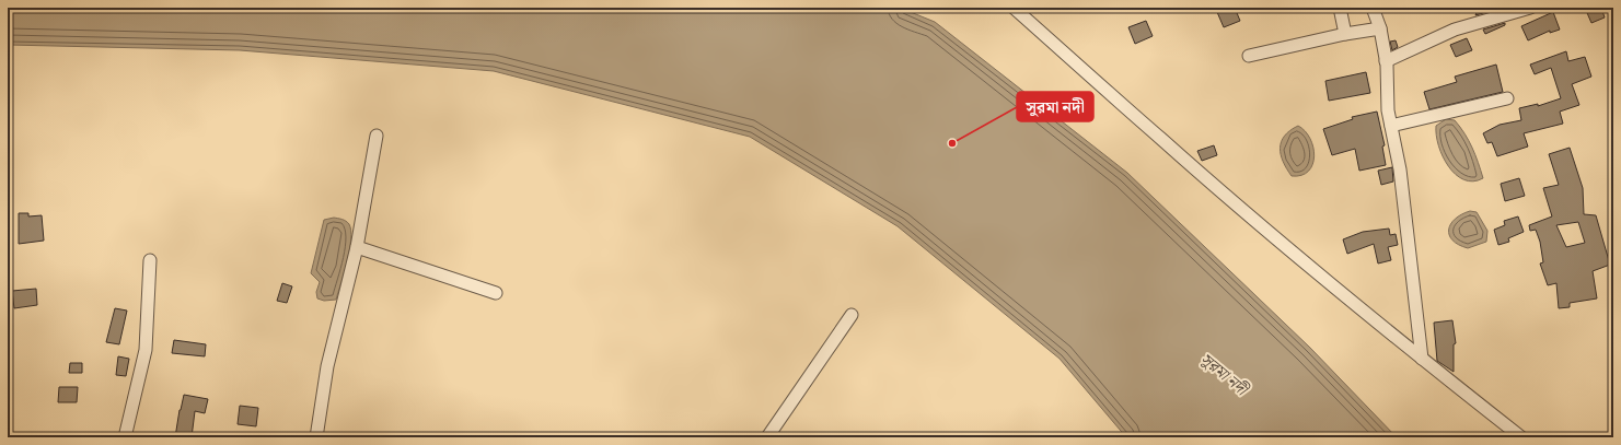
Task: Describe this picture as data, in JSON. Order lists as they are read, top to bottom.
{
  "water": ["সুরমা নদী"],
  "places": ["সুরমা নদী"]
}
